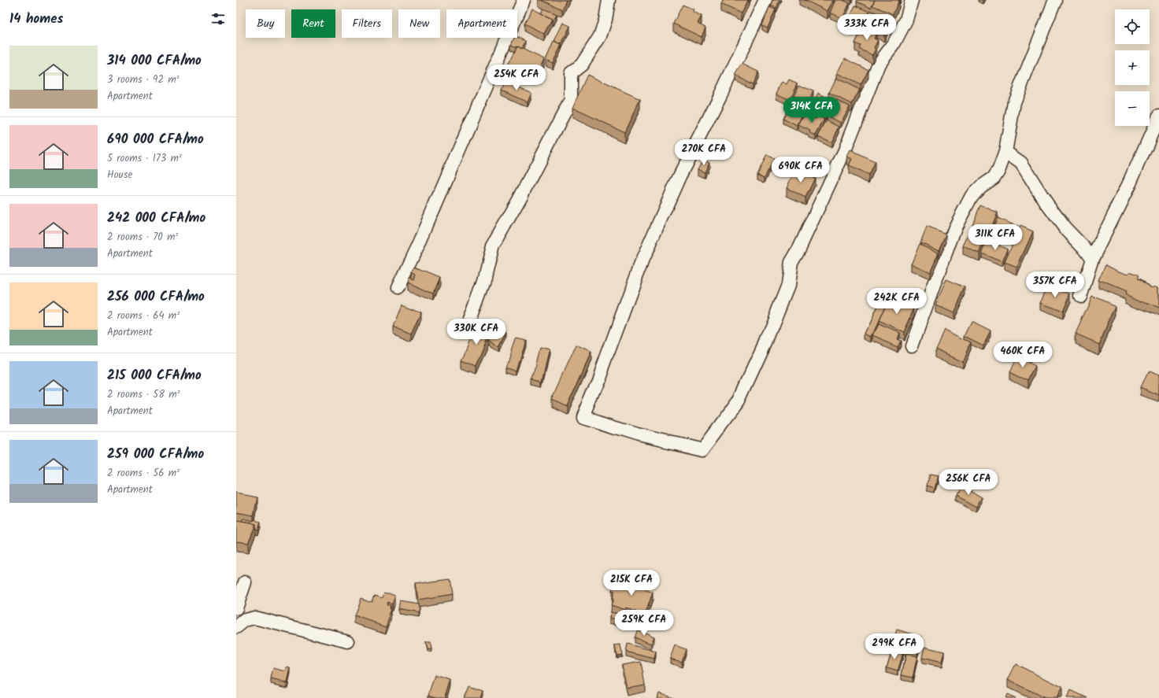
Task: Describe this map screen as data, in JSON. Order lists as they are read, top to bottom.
{
  "page": {
    "heading": "14 homes",
    "map_buttons": ["+", "−"],
    "chip": [
      "Buy",
      "Rent",
      "Filters",
      "New",
      "Apartment"
    ],
    "price": [
      "333K CFA",
      "254K CFA",
      "314K CFA",
      "270K CFA",
      "690K CFA",
      "311K CFA",
      "357K CFA",
      "242K CFA",
      "330K CFA",
      "460K CFA",
      "256K CFA",
      "215K CFA",
      "259K CFA",
      "299K CFA"
    ],
    "list": [
      {
        "name": "314 000 CFA/mo",
        "note": "3 rooms · 92 m² · Apartment"
      },
      {
        "name": "690 000 CFA/mo",
        "note": "5 rooms · 173 m² · House"
      },
      {
        "name": "242 000 CFA/mo",
        "note": "2 rooms · 70 m² · Apartment"
      },
      {
        "name": "256 000 CFA/mo",
        "note": "2 rooms · 64 m² · Apartment"
      },
      {
        "name": "215 000 CFA/mo",
        "note": "2 rooms · 58 m² · Apartment"
      },
      {
        "name": "259 000 CFA/mo",
        "note": "2 rooms · 56 m² · Apartment"
      }
    ]
  }
}
